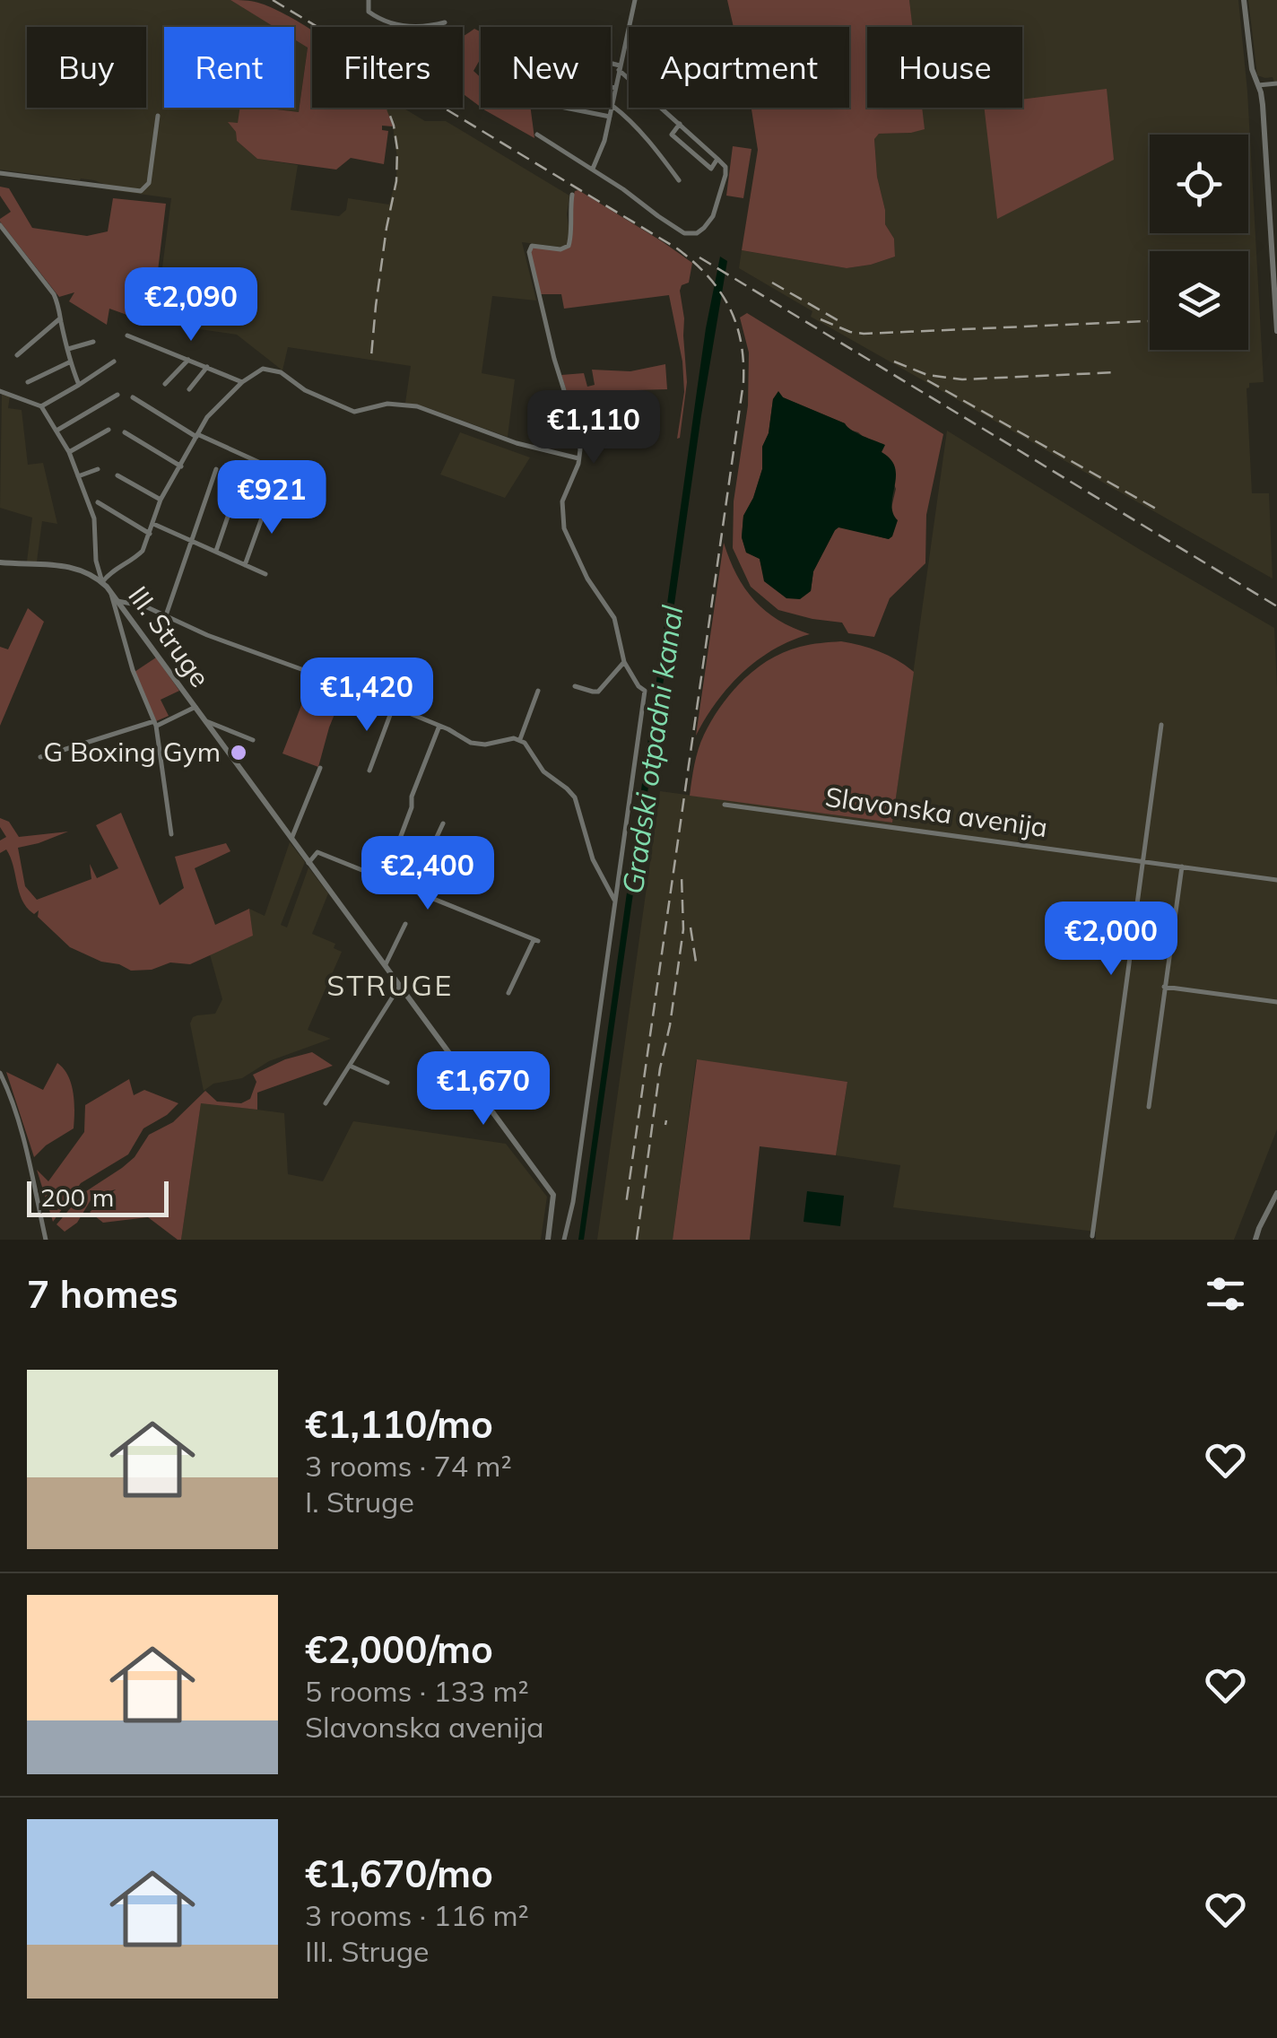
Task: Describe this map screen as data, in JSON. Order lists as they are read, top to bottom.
{
  "streets": {
    "street": ["III. Struge", "Slavonska avenija"]
  },
  "districts": ["STRUGE"],
  "water": ["Gradski otpadni kanal"],
  "places": ["G Boxing Gym"],
  "scale_bar": "200 m",
  "page": {
    "chip": [
      "Buy",
      "Rent",
      "Filters",
      "New",
      "Apartment",
      "House"
    ],
    "price": [
      "€2,090",
      "€1,110",
      "€921",
      "€1,420",
      "€2,400",
      "€2,000",
      "€1,670"
    ],
    "scale": "200 m",
    "heading": "7 homes",
    "list": [
      {
        "name": "€1,110/mo",
        "note": "3 rooms · 74 m² · I. Struge"
      },
      {
        "name": "€2,000/mo",
        "note": "5 rooms · 133 m² · Slavonska avenija"
      },
      {
        "name": "€1,670/mo",
        "note": "3 rooms · 116 m² · III. Struge"
      }
    ]
  }
}
